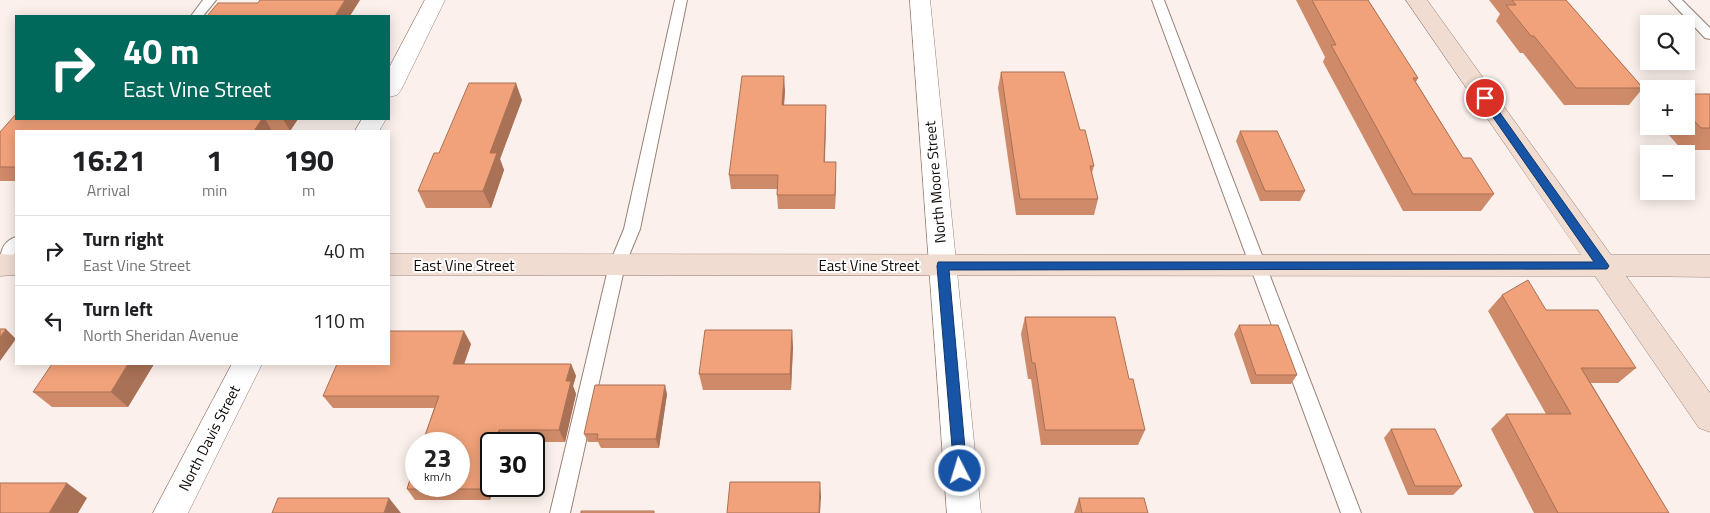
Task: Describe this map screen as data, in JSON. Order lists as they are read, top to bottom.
{
  "streets": {
    "street": ["North Moore Street", "East Vine Street", "North Davis Street"]
  },
  "crossings": [
    ["North Moore Street", "East Vine Street"]
  ],
  "page": {
    "map_buttons": ["+", "−"],
    "turn": ["40 m", "East Vine Street"],
    "eta": [
      "16:21",
      "Arrival",
      "1",
      "min",
      "190",
      "m"
    ],
    "list": [
      {
        "name": "Turn right",
        "note": "East Vine Street",
        "value": "40 m"
      },
      {
        "name": "Turn left",
        "note": "North Sheridan Avenue",
        "value": "110 m"
      }
    ],
    "speed": "23 km/h",
    "limit": "30"
  }
}
